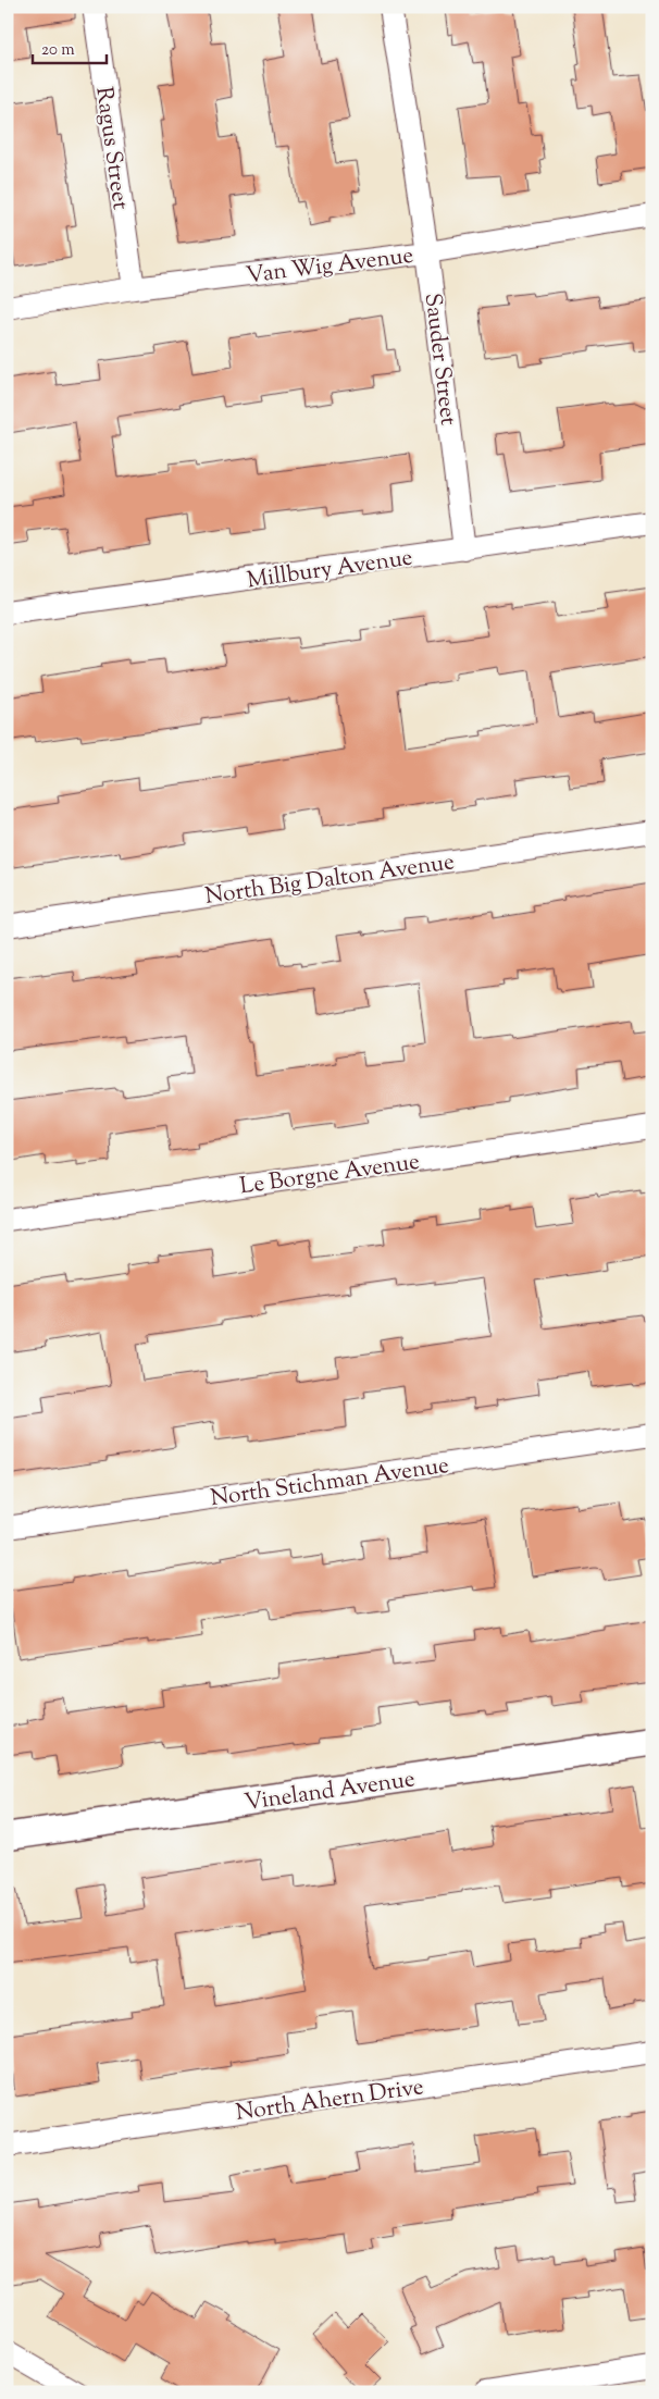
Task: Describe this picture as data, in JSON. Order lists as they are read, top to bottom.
{
  "streets": {
    "street": [
      "Ragus Street",
      "Van Wig Avenue",
      "Sauder Street",
      "Millbury Avenue",
      "North Big Dalton Avenue",
      "Le Borgne Avenue",
      "North Stichman Avenue",
      "Vineland Avenue",
      "North Ahern Drive"
    ]
  },
  "crossings": [
    ["Ragus Street", "Van Wig Avenue"],
    ["Van Wig Avenue", "Sauder Street"],
    ["Sauder Street", "Millbury Avenue"]
  ],
  "scale_bar": "20 m"
}
